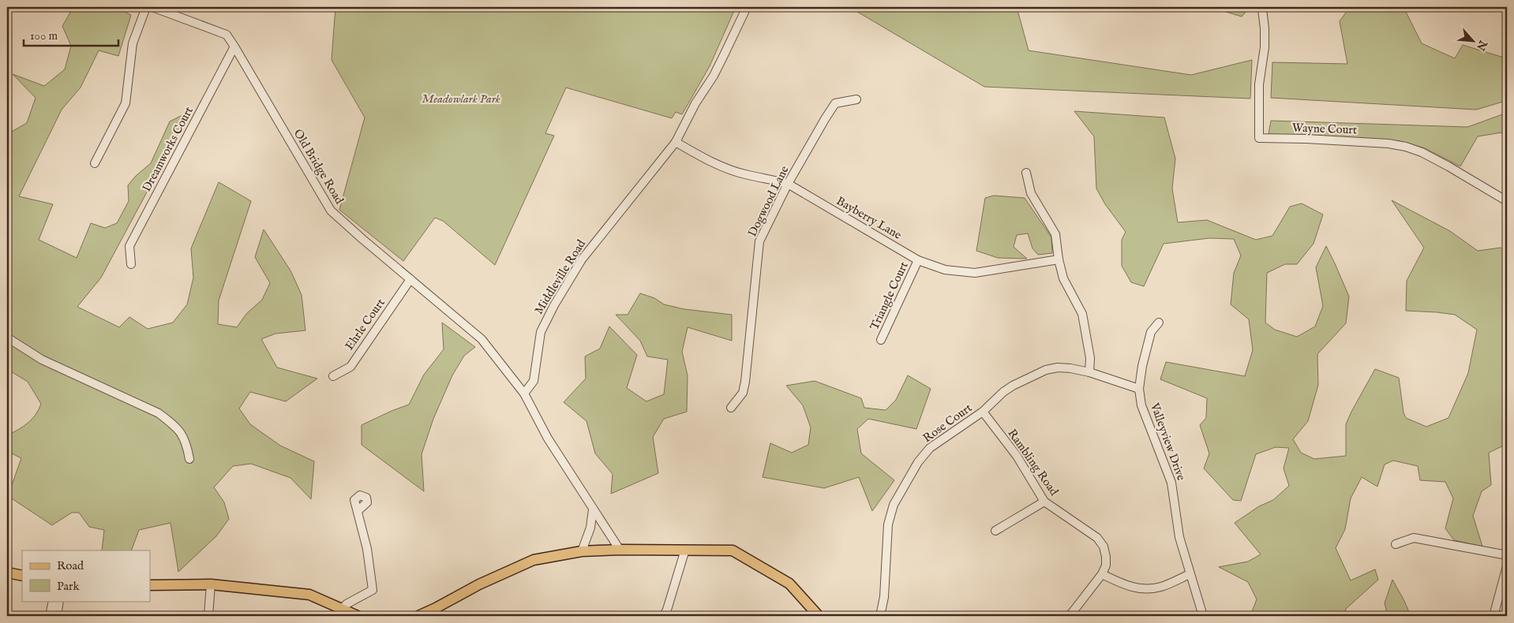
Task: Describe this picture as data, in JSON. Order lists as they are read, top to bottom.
{
  "streets": {
    "street": [
      "Wayne Court",
      "Dreamworks Court",
      "Old Bridge Road",
      "Dogwood Lane",
      "Bayberry Lane",
      "Middleville Road",
      "Triangle Court",
      "Ehrle Court",
      "Rose Court",
      "Valleyview Drive",
      "Rambling Road"
    ]
  },
  "crossings": [
    ["Dreamworks Court", "Old Bridge Road"],
    ["Old Bridge Road", "Middleville Road"],
    ["Old Bridge Road", "Ehrle Court"],
    ["Dogwood Lane", "Bayberry Lane"],
    ["Bayberry Lane", "Middleville Road"],
    ["Bayberry Lane", "Triangle Court"],
    ["Rose Court", "Valleyview Drive"],
    ["Rose Court", "Rambling Road"]
  ],
  "parks": ["Meadowlark Park"],
  "legend": ["Road", "Park"],
  "scale_bar": "100 m",
  "north": "bottom right"
}
